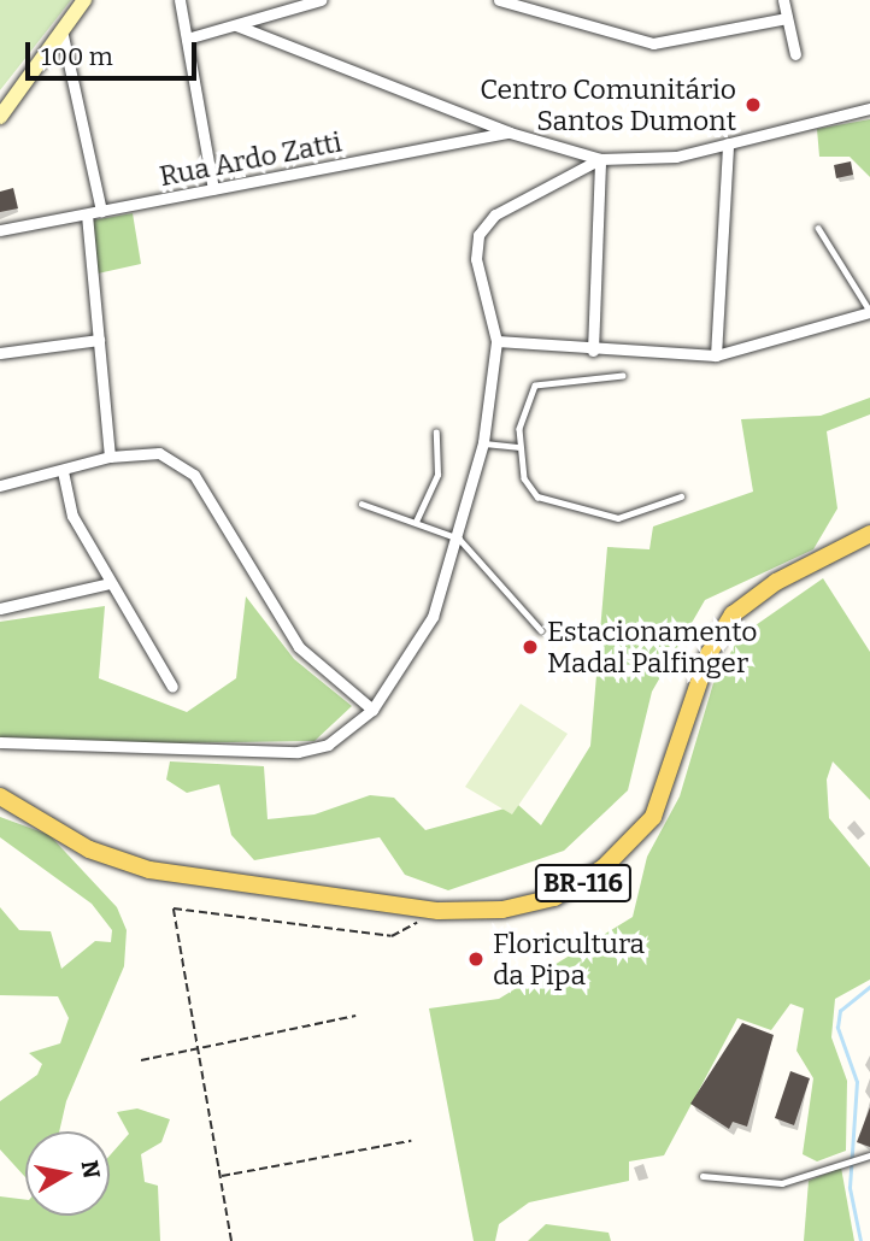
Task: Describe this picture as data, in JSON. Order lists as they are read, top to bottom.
{
  "streets": {
    "main road": ["BR-116"],
    "street": ["Rua Ardo Zatti"]
  },
  "places": ["Centro Comunitário Santos Dumont", "Estacionamento Madal Palfinger", "Floricultura da Pipa"],
  "scale_bar": "100 m",
  "north": "right"
}
